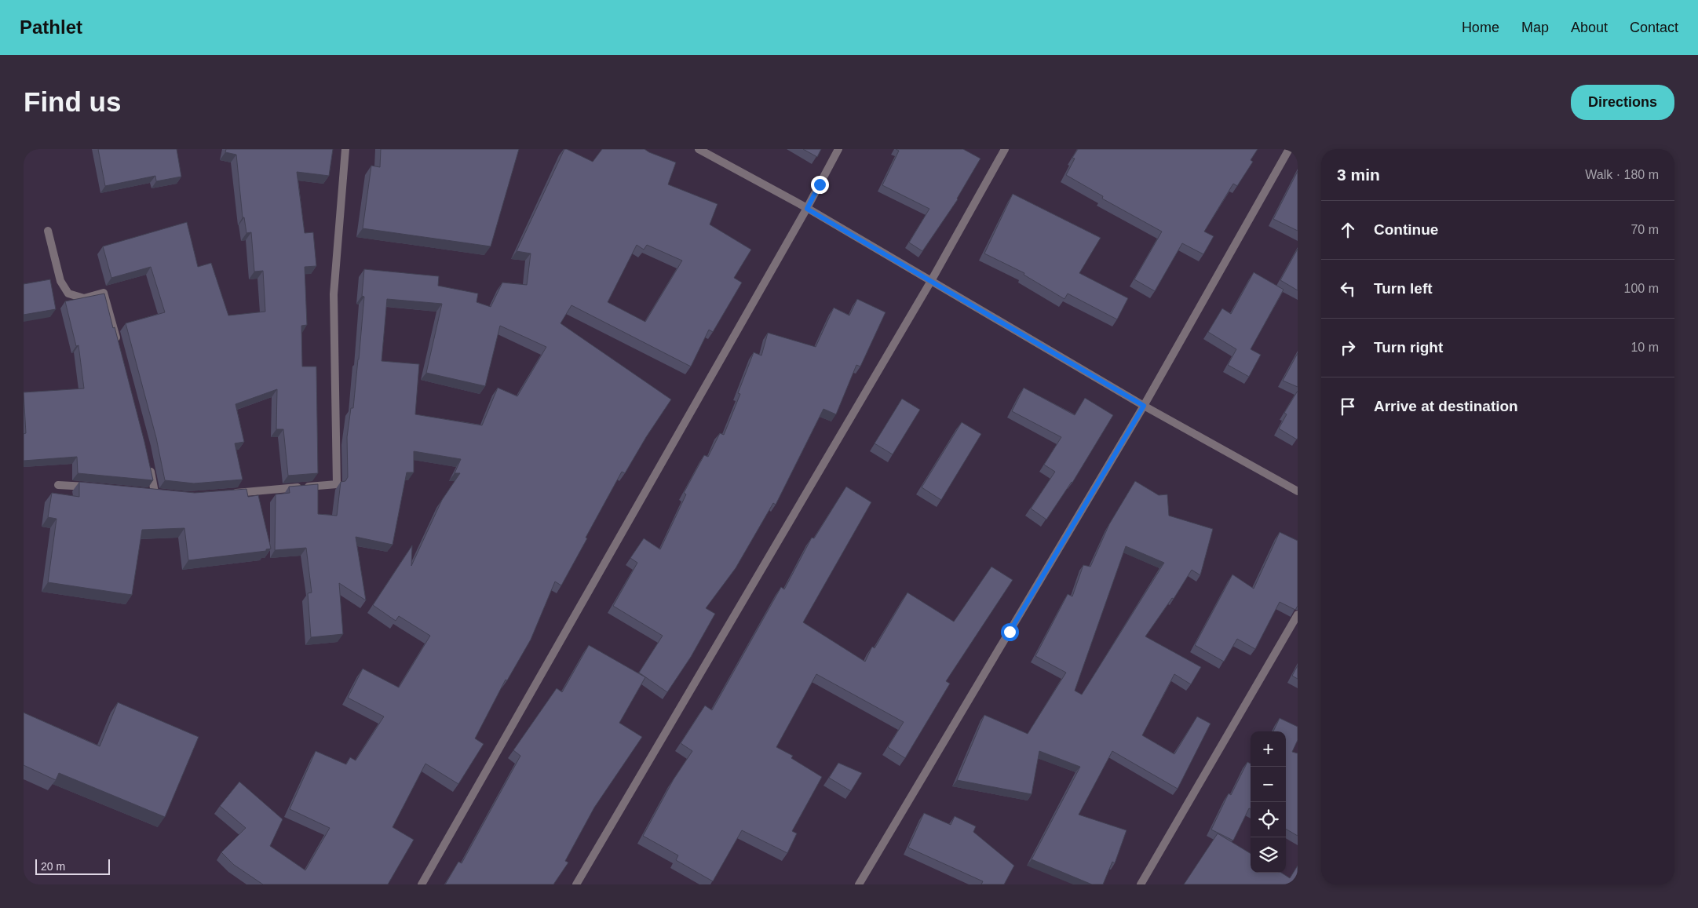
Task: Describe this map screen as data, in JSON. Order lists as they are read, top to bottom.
{
  "scale_bar": "20 m",
  "page": {
    "header": "Pathlet",
    "nav": [
      "Home",
      "Map",
      "About",
      "Contact"
    ],
    "buttons": "Directions",
    "title": "Find us",
    "heading": ["3 min", "Walk · 180 m"],
    "list": [
      ["Continue", "70 m"],
      ["Turn left", "100 m"],
      ["Turn right", "10 m"],
      "Arrive at destination"
    ],
    "map_buttons": ["+", "−"],
    "scale": "20 m"
  }
}
